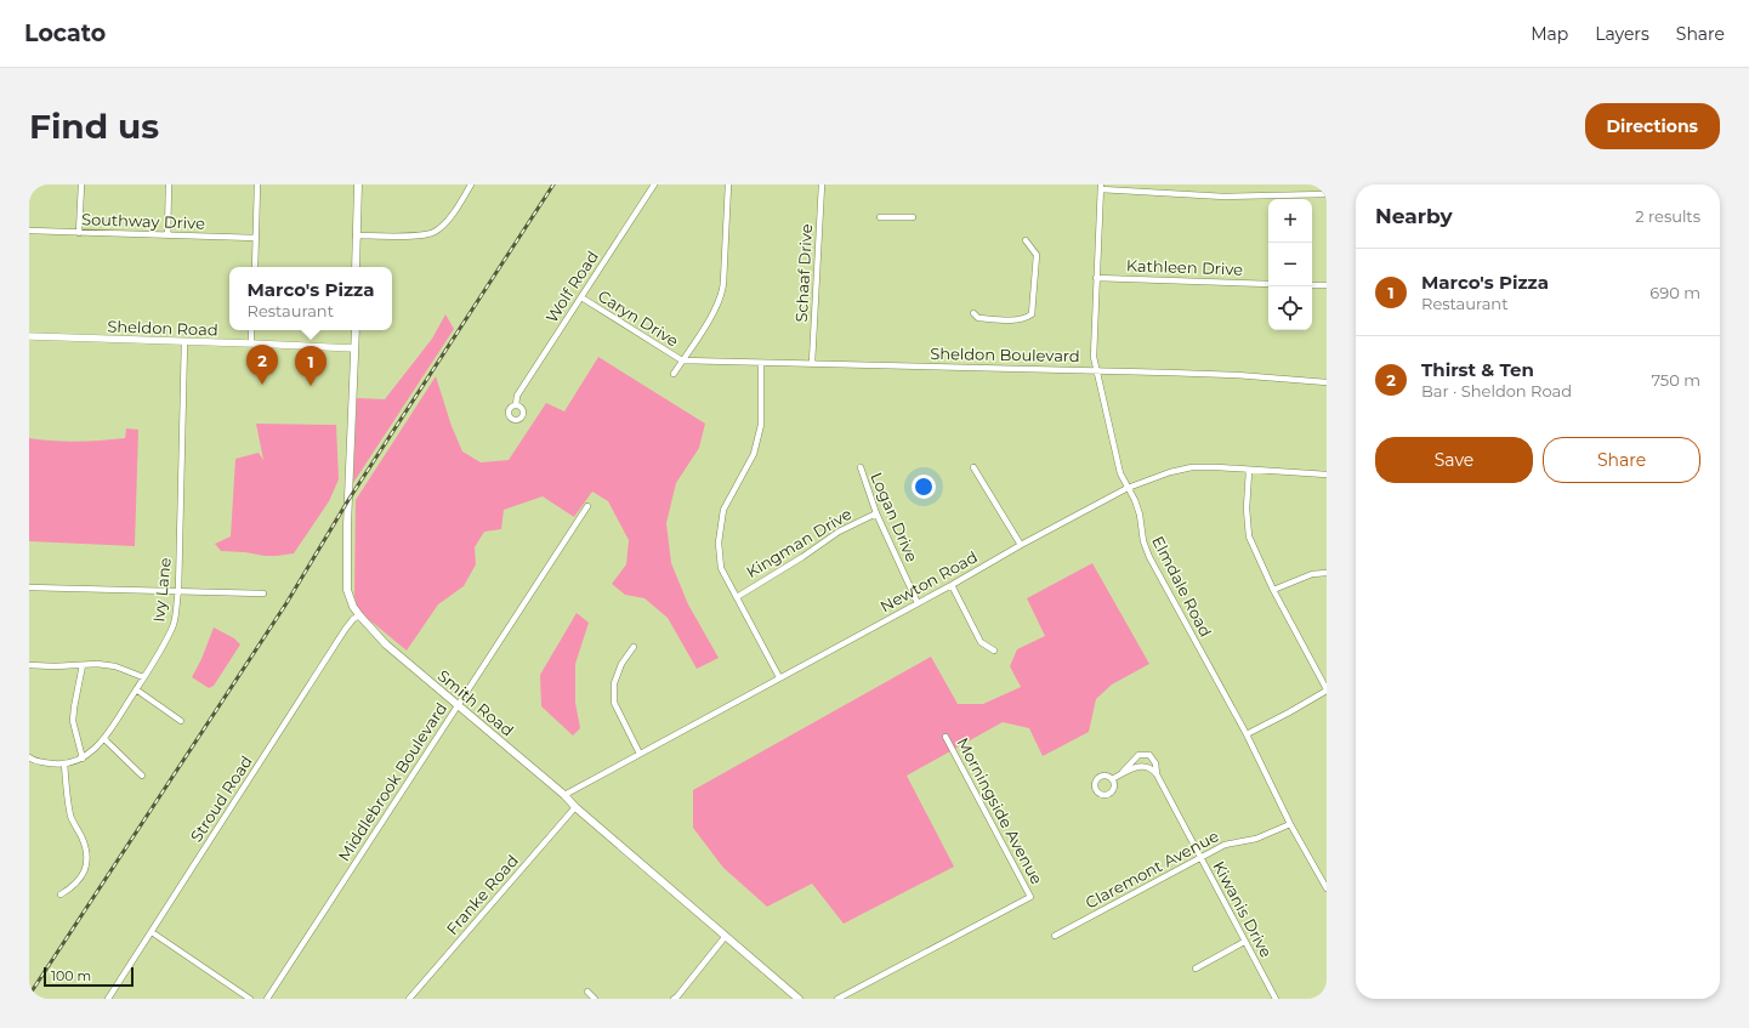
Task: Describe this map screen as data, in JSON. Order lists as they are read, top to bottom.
{
  "streets": {
    "main road": ["Smith Road"],
    "street": [
      "Southway Drive",
      "Kathleen Drive",
      "Schaaf Drive",
      "Wolf Road",
      "Caryn Drive",
      "Sheldon Road",
      "Sheldon Boulevard",
      "Logan Drive",
      "Kingman Drive",
      "Newton Road",
      "Elmdale Road",
      "Ivy Lane",
      "Middlebrook Boulevard",
      "Stroud Road",
      "Morningside Avenue",
      "Claremont Avenue",
      "Franke Road",
      "Kiwanis Drive"
    ]
  },
  "crossings": [
    ["Kathleen Drive", "Elmdale Road"],
    ["Schaaf Drive", "Sheldon Boulevard"],
    ["Wolf Road", "Caryn Drive"],
    ["Caryn Drive", "Sheldon Boulevard"],
    ["Sheldon Road", "Ivy Lane"],
    ["Sheldon Road", "Smith Road"],
    ["Sheldon Boulevard", "Elmdale Road"],
    ["Logan Drive", "Kingman Drive"],
    ["Logan Drive", "Newton Road"],
    ["Newton Road", "Elmdale Road"],
    ["Newton Road", "Smith Road"],
    ["Elmdale Road", "Claremont Avenue"],
    ["Smith Road", "Middlebrook Boulevard"],
    ["Smith Road", "Stroud Road"],
    ["Smith Road", "Franke Road"],
    ["Claremont Avenue", "Kiwanis Drive"]
  ],
  "scale_bar": "100 m",
  "page": {
    "header": "Locato",
    "nav": ["Map", "Layers", "Share"],
    "buttons": [
      "Directions",
      ["Save", "Share"]
    ],
    "title": "Find us",
    "heading": ["Nearby", "2 results"],
    "map_buttons": ["+", "−"],
    "list": [
      {
        "mark": "1",
        "name": "Marco's Pizza",
        "note": "Restaurant",
        "value": "690 m"
      },
      {
        "mark": "2",
        "name": "Thirst & Ten",
        "note": "Bar · Sheldon Road",
        "value": "750 m"
      }
    ],
    "popup": ["Marco's Pizza", "Restaurant"],
    "pins": ["2", "1"],
    "scale": "100 m"
  }
}
